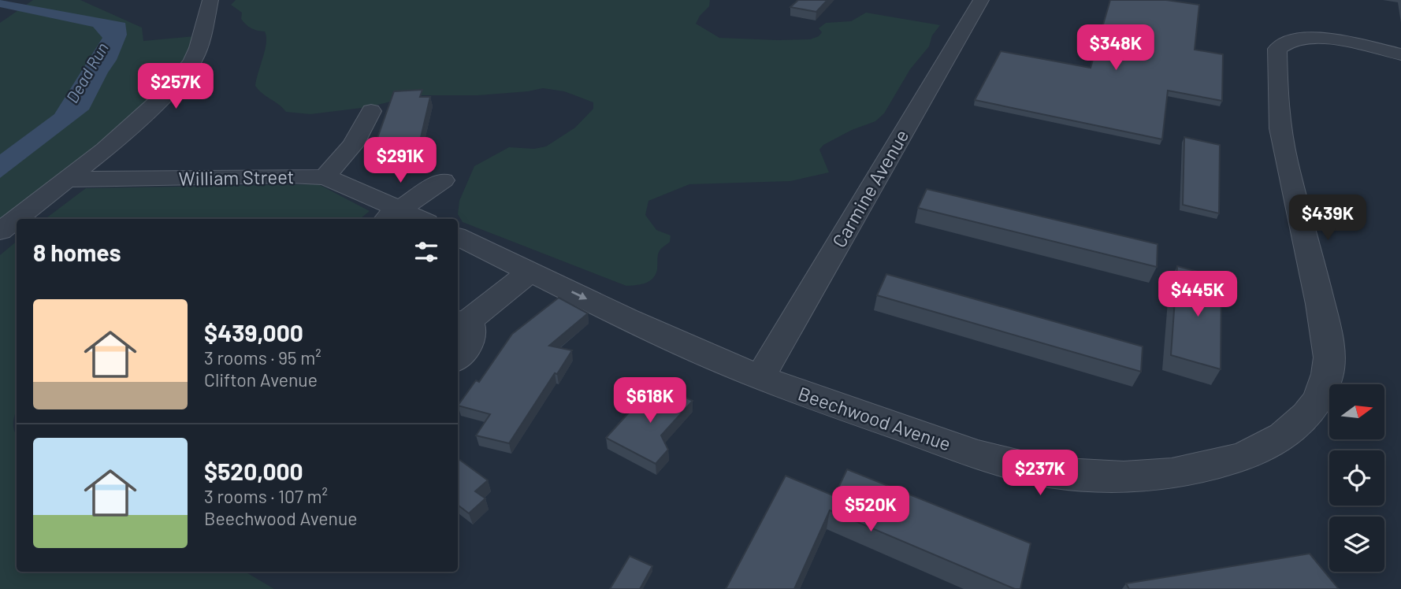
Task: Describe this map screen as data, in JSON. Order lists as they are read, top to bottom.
{
  "streets": {
    "street": ["William Street", "Carmine Avenue", "Beechwood Avenue"]
  },
  "crossings": [
    ["Carmine Avenue", "Beechwood Avenue"]
  ],
  "water": ["Dead Run"],
  "north": "right",
  "page": {
    "price": [
      "$348K",
      "$257K",
      "$291K",
      "$439K",
      "$445K",
      "$618K",
      "$237K",
      "$520K"
    ],
    "heading": "8 homes",
    "list": [
      {
        "name": "$439,000",
        "note": "3 rooms · 95 m² · Clifton Avenue"
      },
      {
        "name": "$520,000",
        "note": "3 rooms · 107 m² · Beechwood Avenue"
      }
    ]
  }
}
